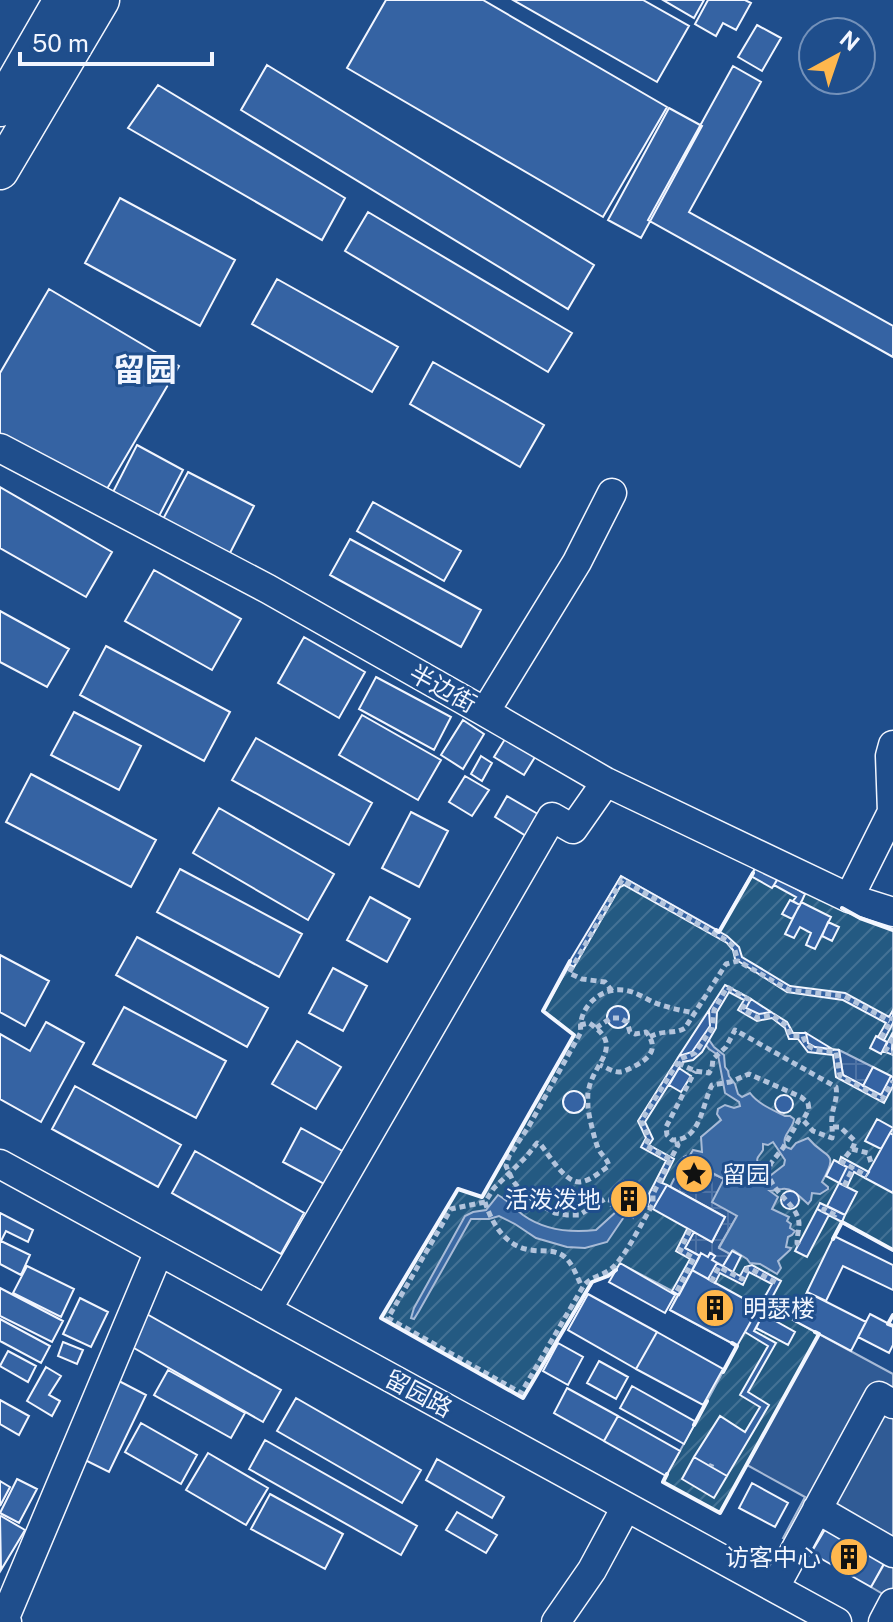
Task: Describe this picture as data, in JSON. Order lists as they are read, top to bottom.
{
  "streets": {
    "street": ["半边街", "留园路"]
  },
  "districts": ["留园"],
  "places": {
    "place": ["留园"],
    "building": ["活泼泼地", "明瑟楼", "访客中心"]
  },
  "scale_bar": "50 m",
  "north": "top right"
}
